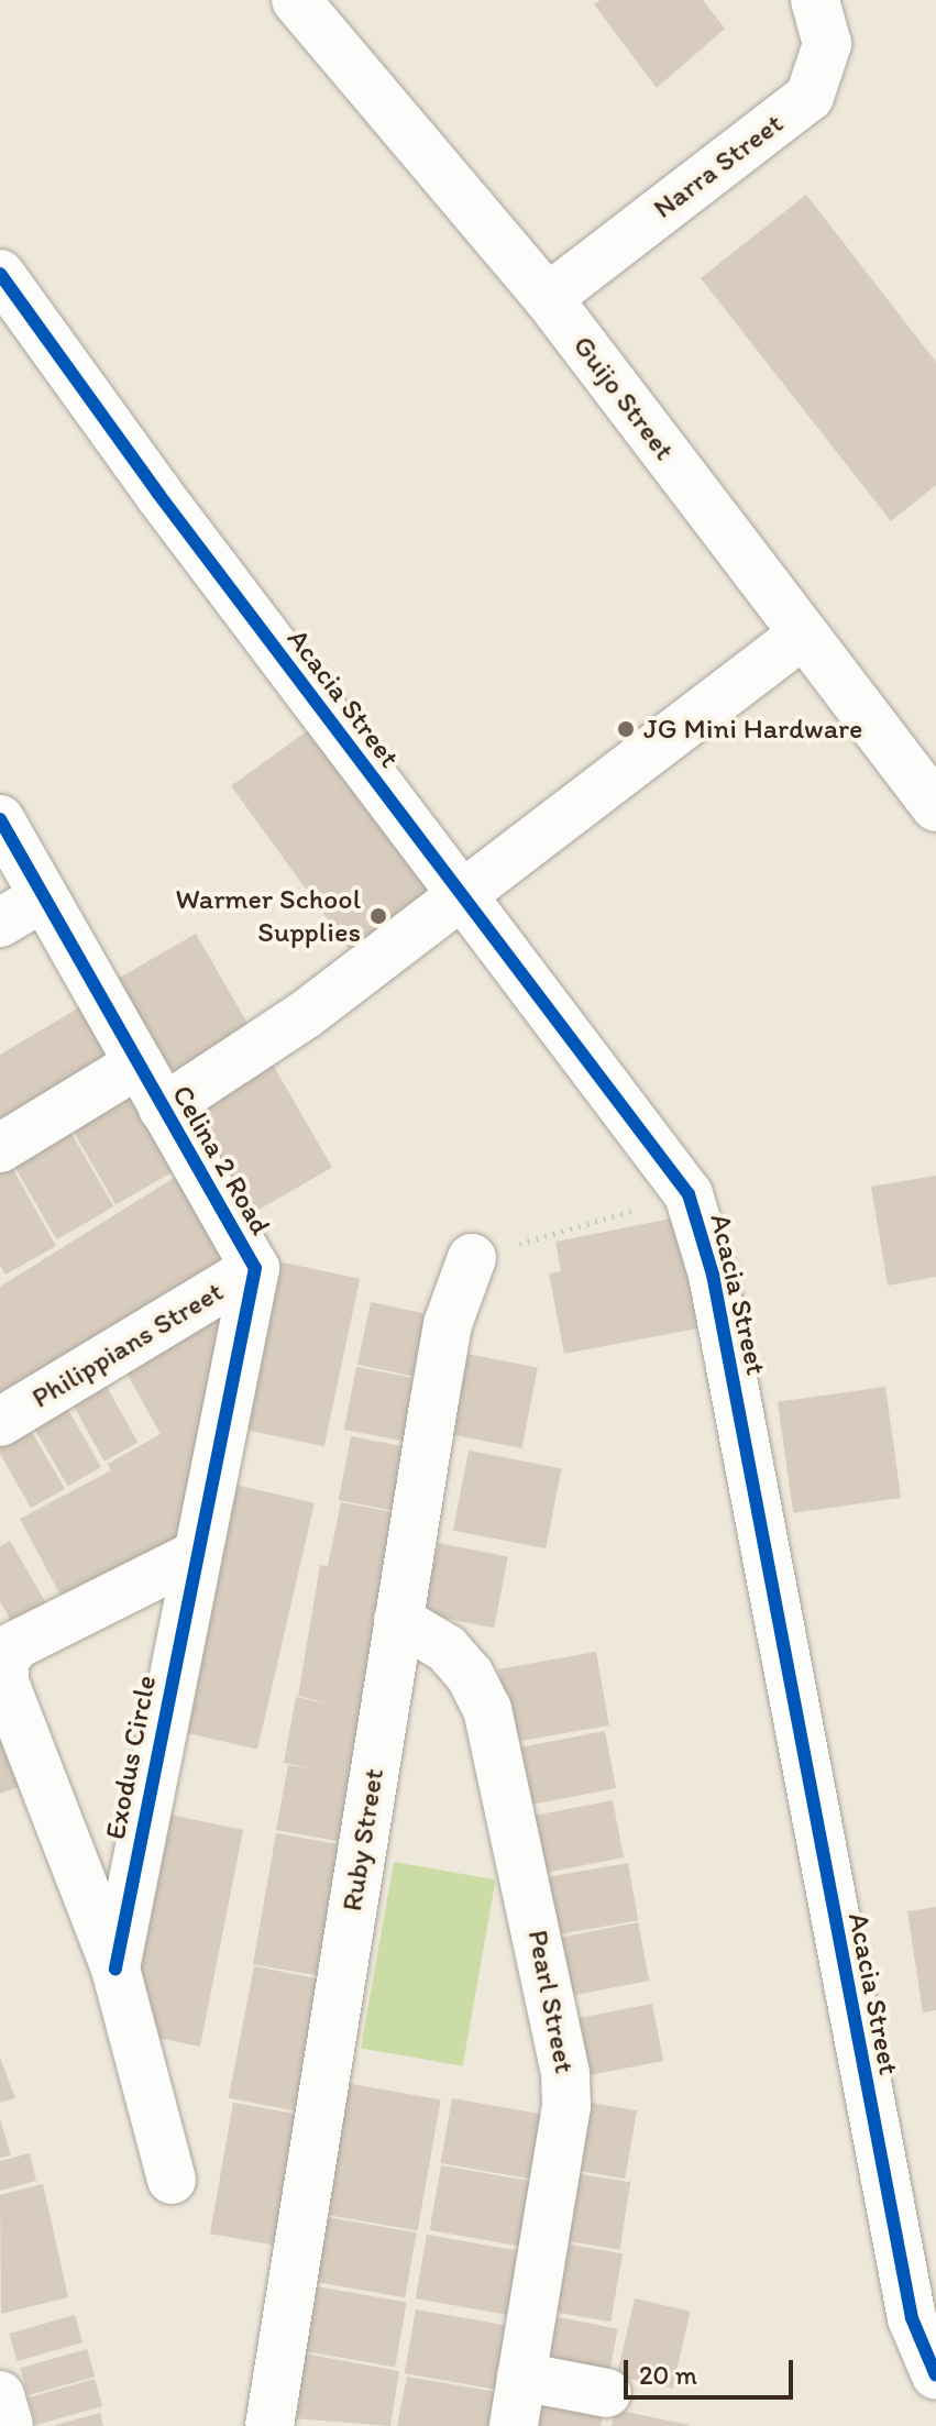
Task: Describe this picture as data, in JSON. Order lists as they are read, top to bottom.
{
  "streets": {
    "street": [
      "Narra Street",
      "Guijo Street",
      "Acacia Street",
      "Celina 2 Road",
      "Philippians Street",
      "Exodus Circle",
      "Ruby Street",
      "Pearl Street"
    ]
  },
  "crossings": [
    ["Narra Street", "Guijo Street"],
    ["Celina 2 Road", "Philippians Street"],
    ["Celina 2 Road", "Exodus Circle"],
    ["Ruby Street", "Pearl Street"]
  ],
  "places": ["JG Mini Hardware", "Warmer School Supplies"],
  "scale_bar": "20 m"
}
